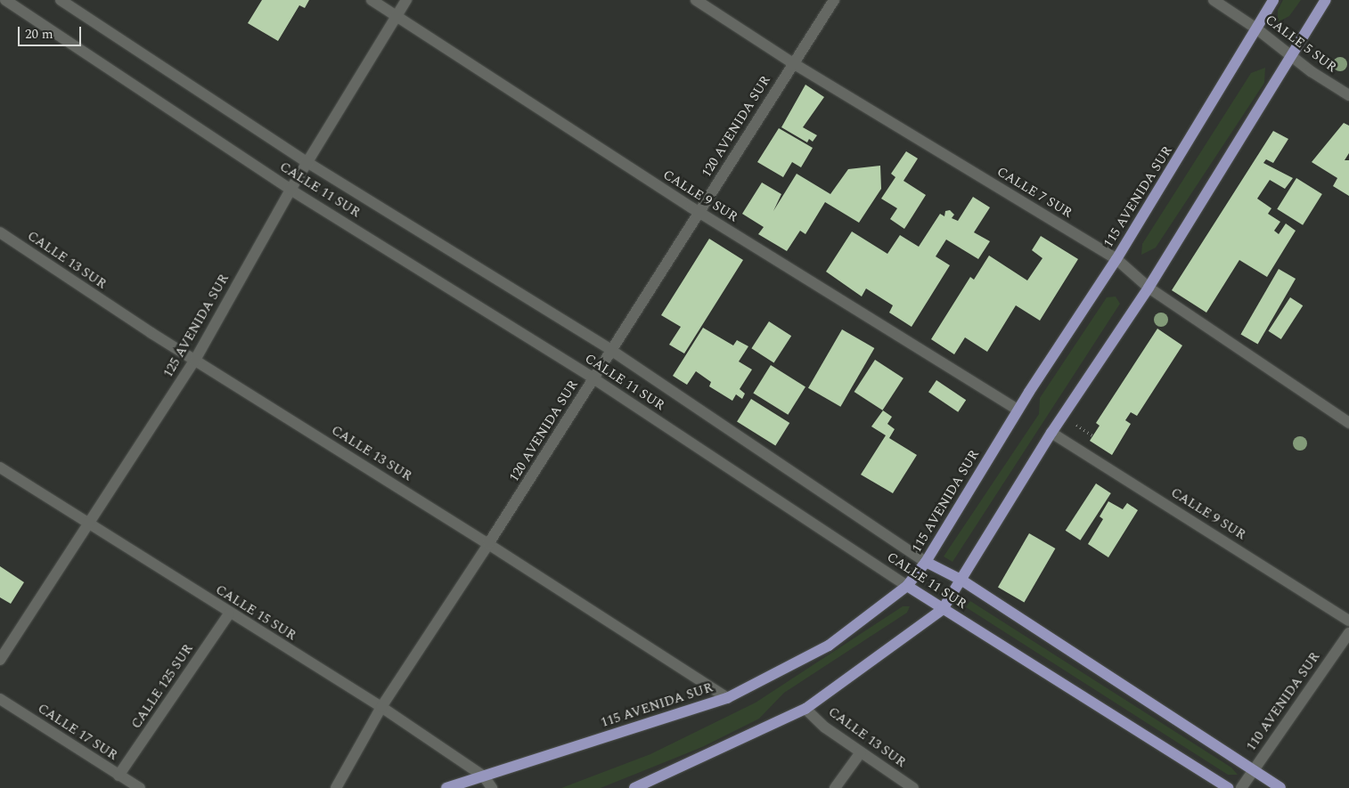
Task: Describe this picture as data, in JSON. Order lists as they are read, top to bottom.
{
  "streets": {
    "main road": ["CALLE 11 SUR", "115 AVENIDA SUR"],
    "street": [
      "CALLE 5 SUR",
      "120 AVENIDA SUR",
      "CALLE 7 SUR",
      "CALLE 9 SUR",
      "CALLE 13 SUR",
      "125 AVENIDA SUR",
      "CALLE 15 SUR",
      "CALLE 125 SUR",
      "110 AVENIDA SUR",
      "CALLE 17 SUR"
    ]
  },
  "crossings": [
    ["CALLE 5 SUR", "115 AVENIDA SUR"],
    ["120 AVENIDA SUR", "CALLE 11 SUR"],
    ["120 AVENIDA SUR", "CALLE 7 SUR"],
    ["120 AVENIDA SUR", "CALLE 9 SUR"],
    ["120 AVENIDA SUR", "CALLE 13 SUR"],
    ["120 AVENIDA SUR", "CALLE 15 SUR"],
    ["CALLE 11 SUR", "115 AVENIDA SUR"],
    ["CALLE 11 SUR", "125 AVENIDA SUR"],
    ["CALLE 11 SUR", "110 AVENIDA SUR"],
    ["CALLE 7 SUR", "115 AVENIDA SUR"],
    ["CALLE 9 SUR", "115 AVENIDA SUR"],
    ["CALLE 9 SUR", "125 AVENIDA SUR"],
    ["115 AVENIDA SUR", "CALLE 13 SUR"],
    ["115 AVENIDA SUR", "CALLE 15 SUR"],
    ["CALLE 13 SUR", "125 AVENIDA SUR"],
    ["125 AVENIDA SUR", "CALLE 15 SUR"],
    ["CALLE 15 SUR", "CALLE 125 SUR"],
    ["CALLE 125 SUR", "CALLE 17 SUR"]
  ],
  "scale_bar": "20 m"
}
